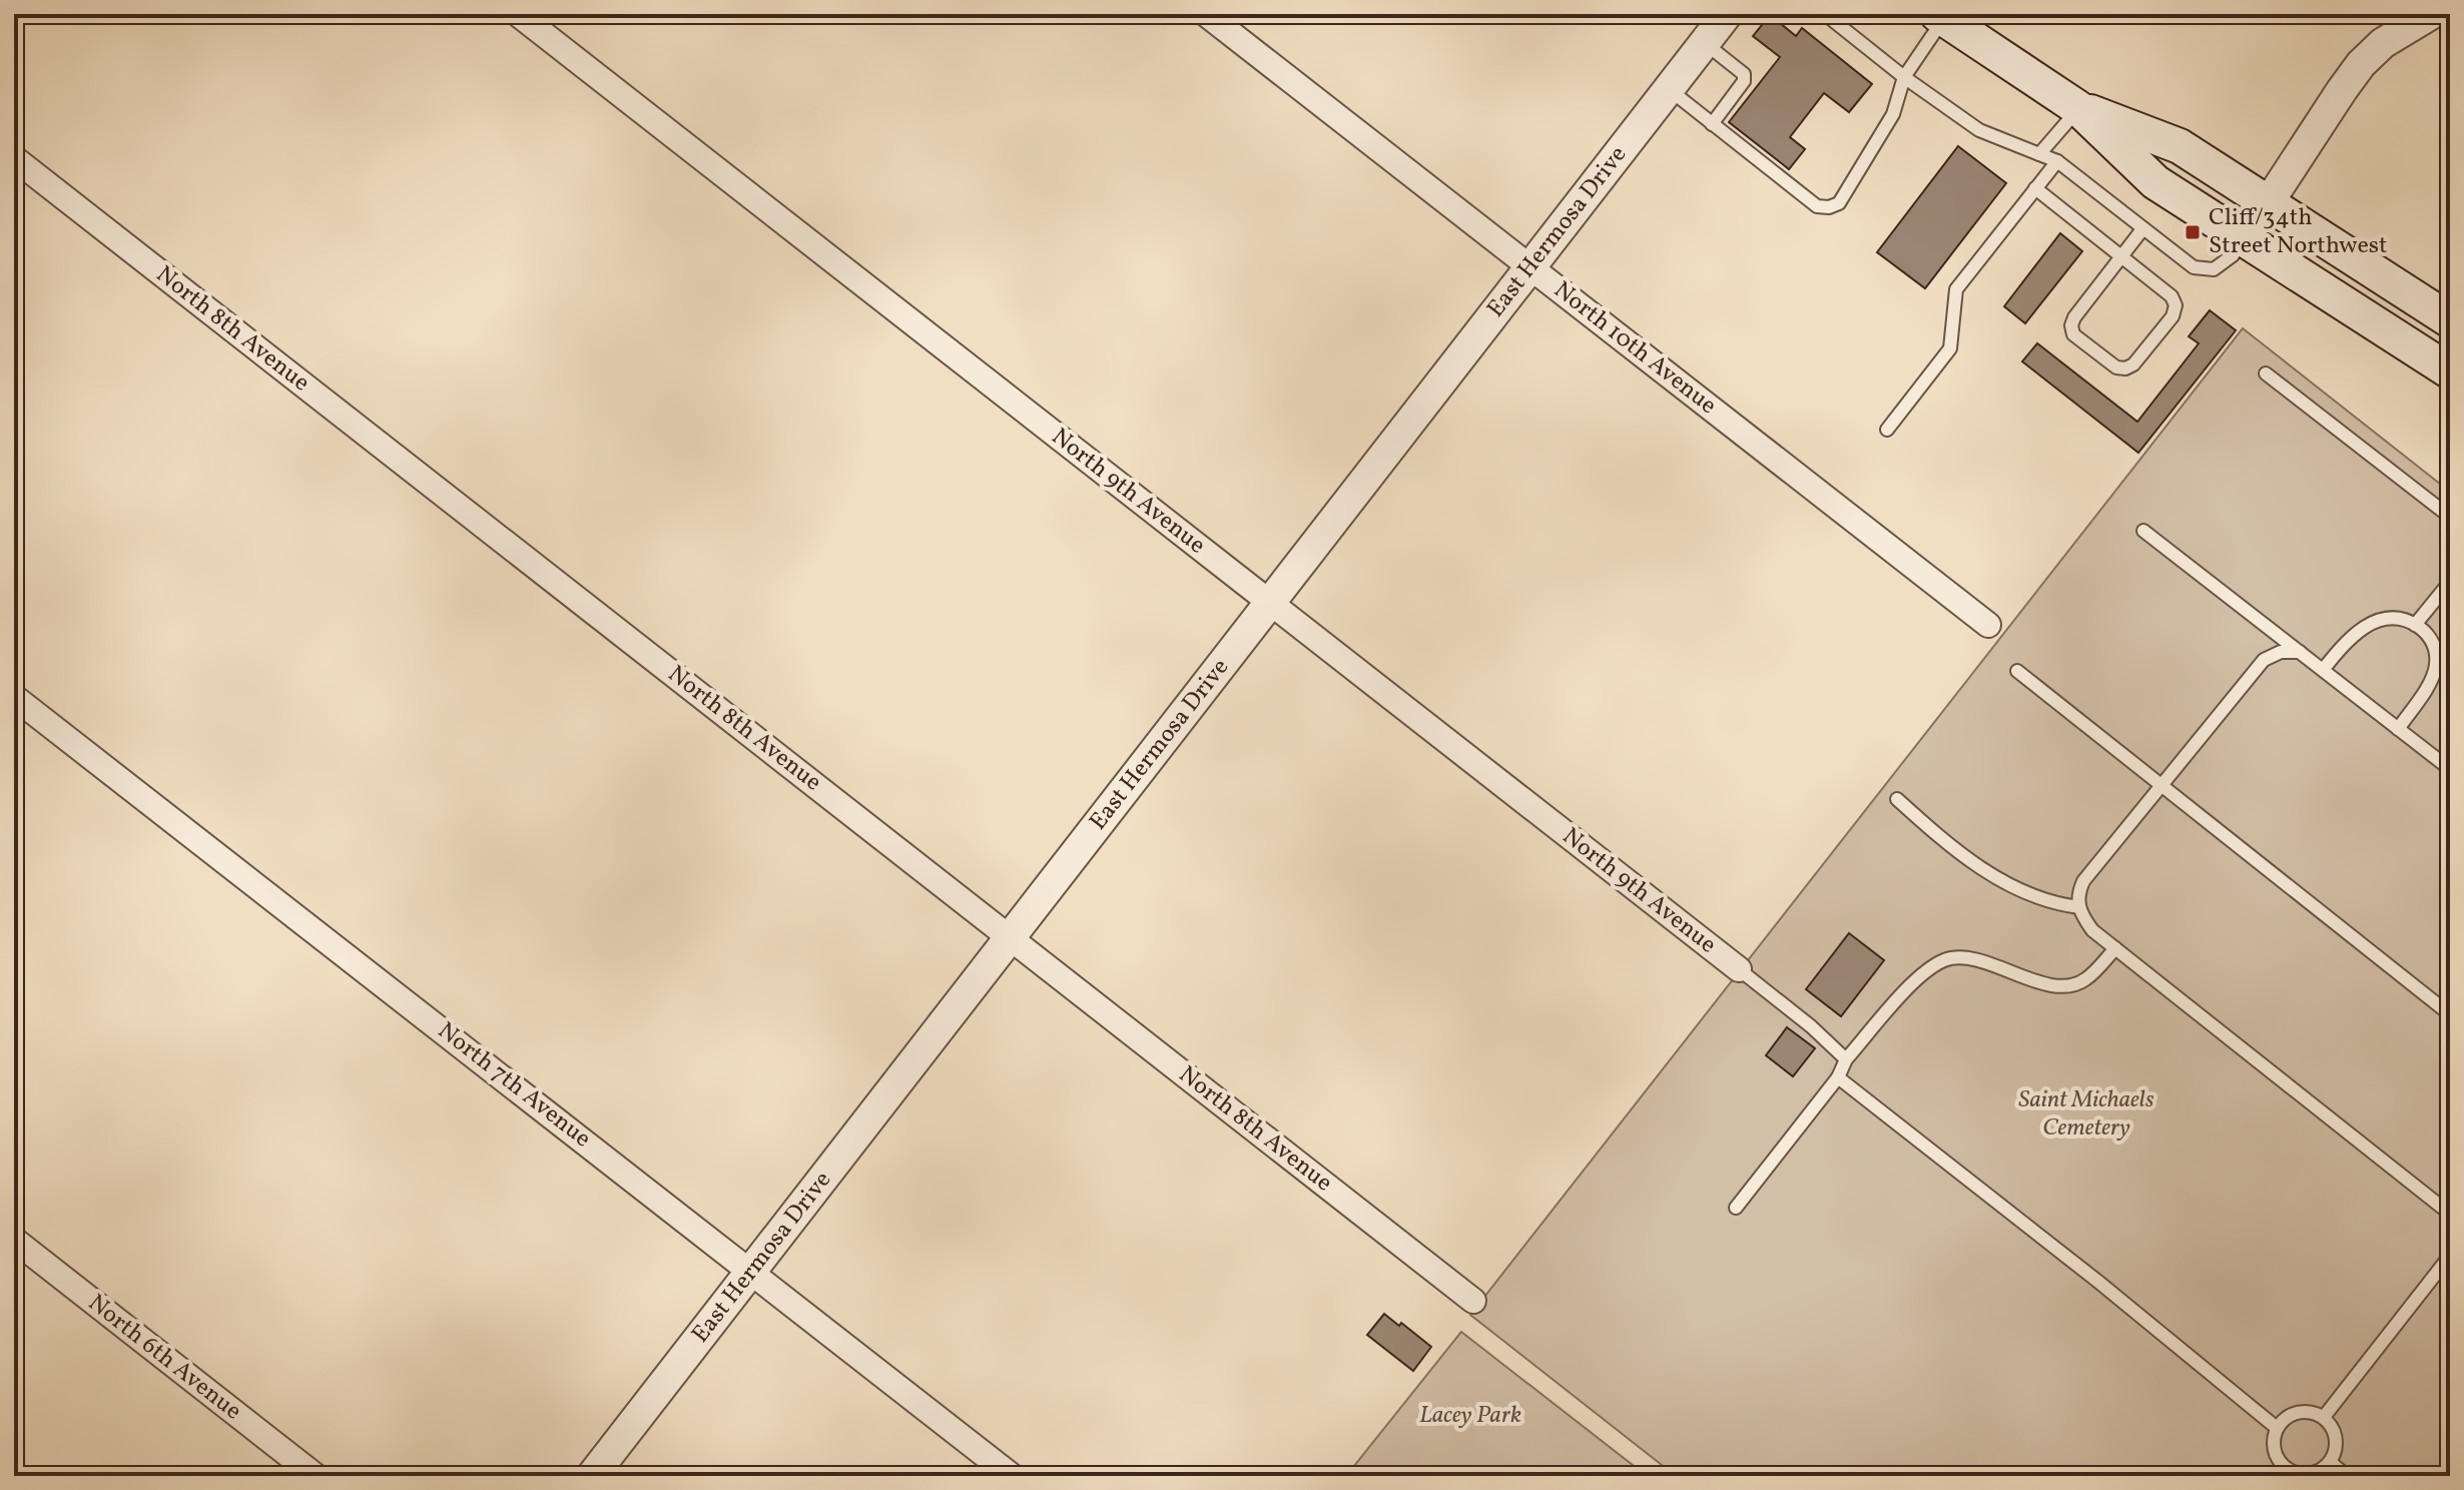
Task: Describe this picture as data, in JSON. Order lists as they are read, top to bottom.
{
  "streets": {
    "street": [
      "East Hermosa Drive",
      "North 8th Avenue",
      "North 10th Avenue",
      "North 9th Avenue",
      "North 7th Avenue",
      "North 6th Avenue"
    ]
  },
  "crossings": [
    ["East Hermosa Drive", "North 8th Avenue"],
    ["East Hermosa Drive", "North 10th Avenue"],
    ["East Hermosa Drive", "North 9th Avenue"],
    ["East Hermosa Drive", "North 7th Avenue"]
  ],
  "parks": ["Saint Michaels Cemetery", "Lacey Park"],
  "places": {
    "transit": ["Cliff/34th Street Northwest"]
  }
}
